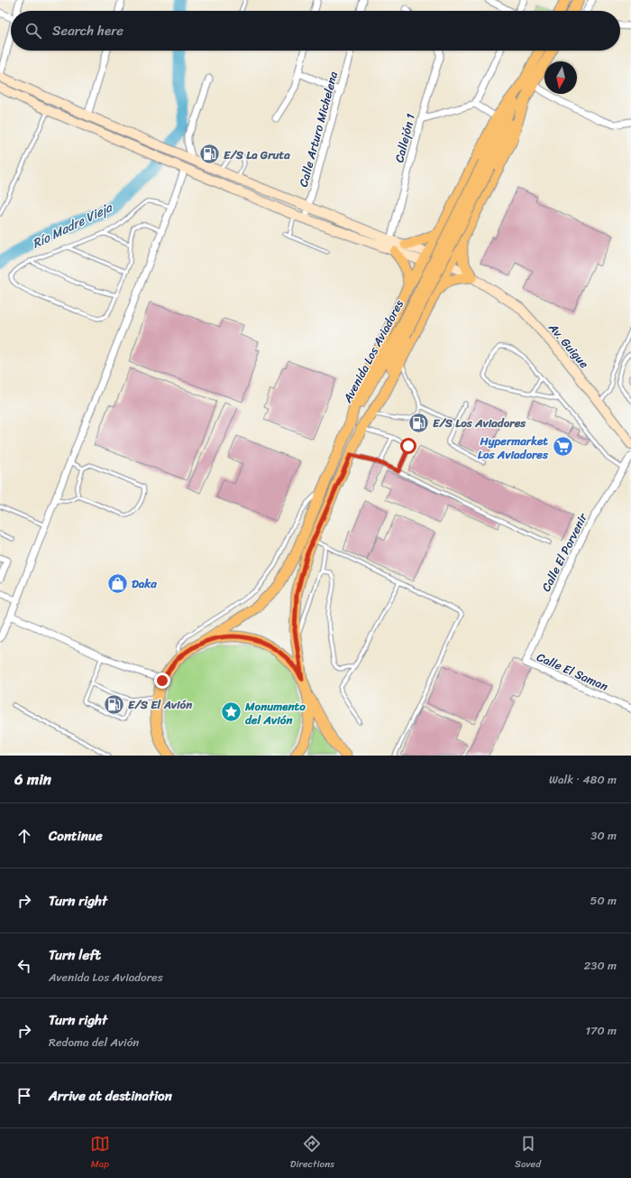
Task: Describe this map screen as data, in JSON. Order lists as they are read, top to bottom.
{
  "streets": {
    "main road": ["Av. Guigue", "Avenida Los Aviadores"],
    "street": [
      "Calle Arturo Michelena",
      "Callejón 1",
      "Calle El Porvenir",
      "Calle El Saman"
    ]
  },
  "crossings": [
    ["Calle El Porvenir", "Calle El Saman"]
  ],
  "water": ["Río Madre Vieja"],
  "places": {
    "fuel station": ["E/S La Gruta", "E/S Los Aviadores", "E/S El Avión"],
    "supermarket": ["Hypermarket Los Aviadores"],
    "shop": ["Daka"],
    "place": ["Monumento del Avión"]
  },
  "north": "bottom",
  "page": {
    "search": "Search here",
    "heading": ["6 min", "Walk · 480 m"],
    "list": [
      ["Continue", "30 m"],
      ["Turn right", "50 m"],
      ["Turn left", "Avenida Los Aviadores", "230 m"],
      ["Turn right", "Redoma del Avión", "170 m"],
      "Arrive at destination"
    ],
    "nav": ["Map", "Directions", "Saved"]
  }
}
